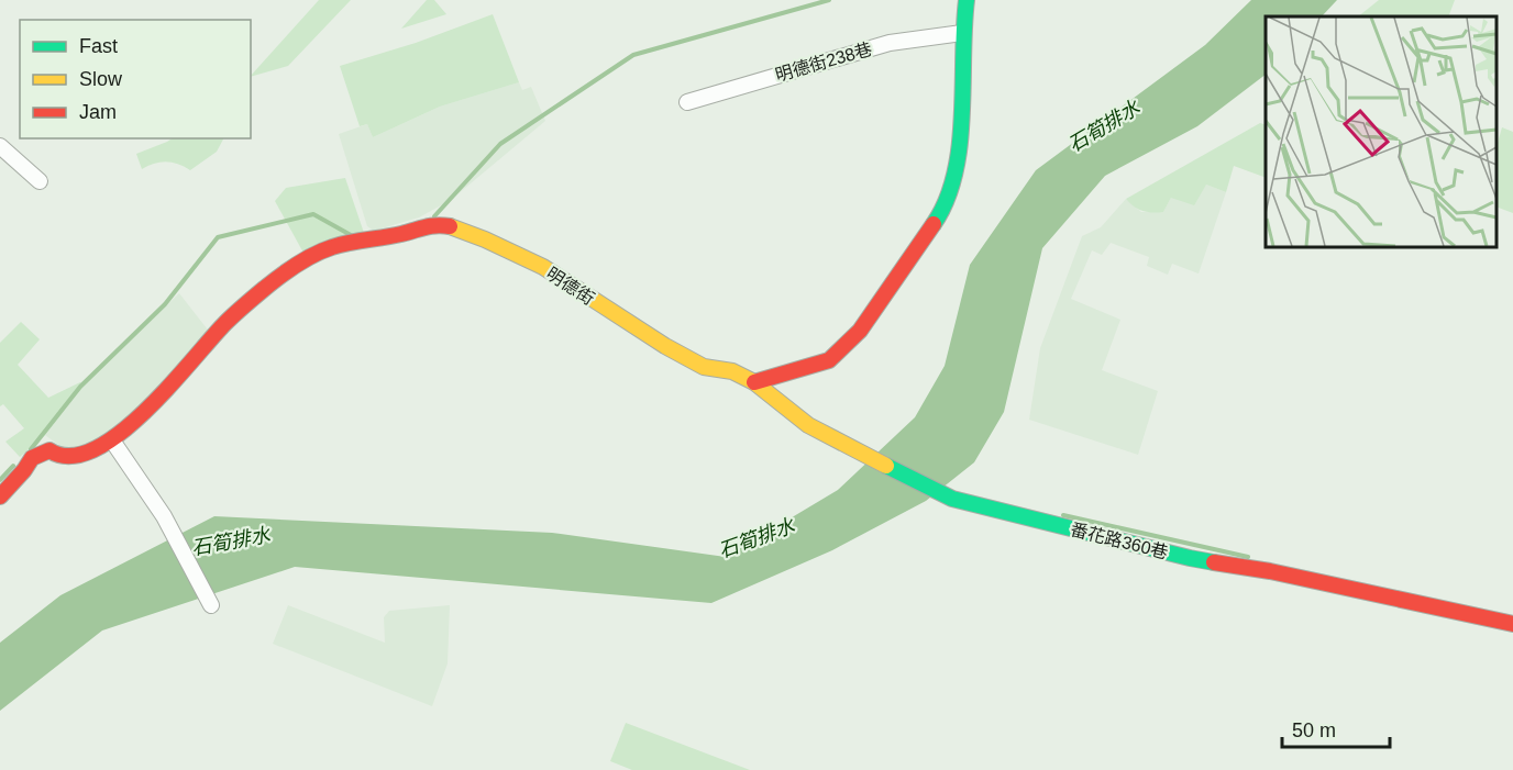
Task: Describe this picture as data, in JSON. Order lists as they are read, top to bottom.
{
  "streets": {
    "street": ["明德街238巷", "明德街", "番花路360巷"]
  },
  "crossings": [
    ["明德街", "番花路360巷"]
  ],
  "water": ["石筍排水"],
  "legend": ["Fast", "Slow", "Jam"],
  "scale_bar": "50 m"
}
